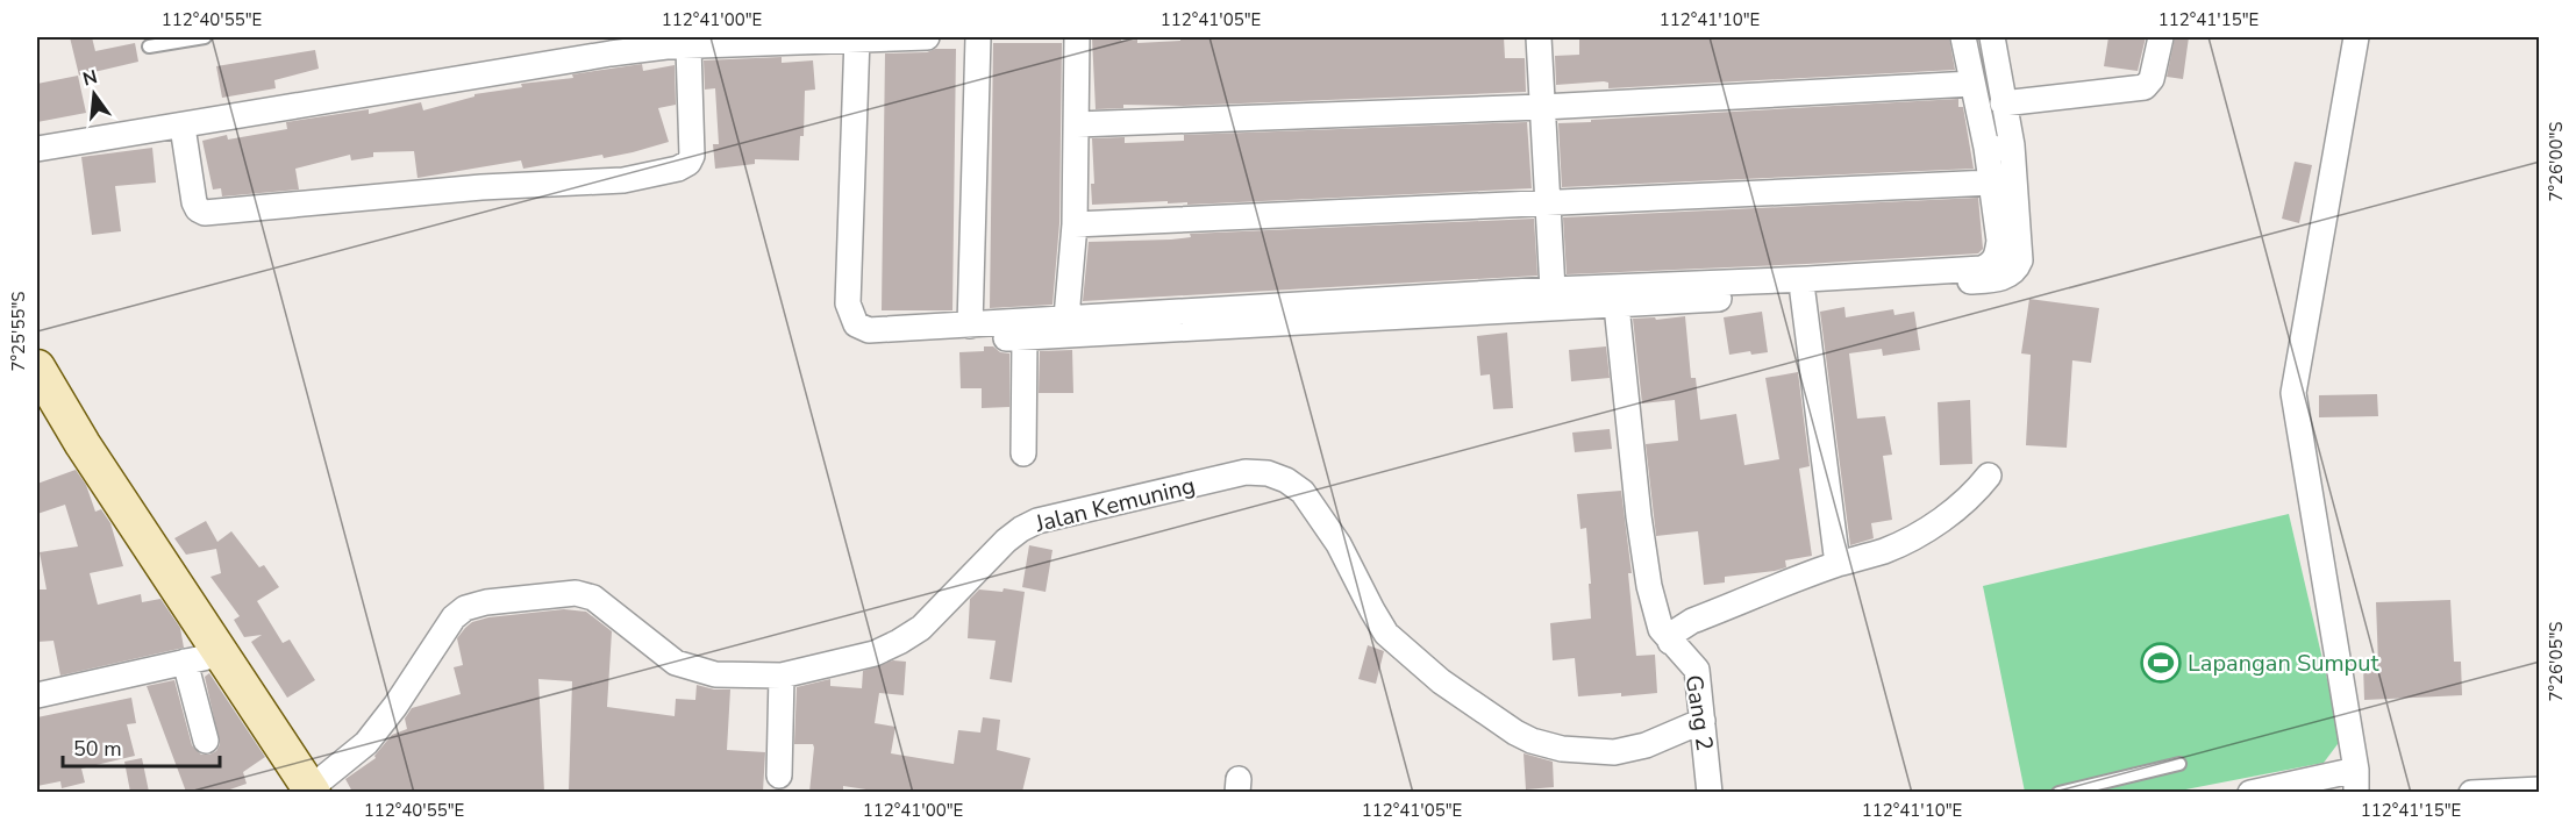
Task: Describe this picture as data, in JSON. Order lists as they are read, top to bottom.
{
  "streets": {
    "street": ["Jalan Kemuning", "Gang 2"]
  },
  "crossings": [
    ["Jalan Kemuning", "Gang 2"]
  ],
  "places": {
    "sports": ["Lapangan Sumput"]
  },
  "scale_bar": "50 m",
  "north": "top",
  "coordinates": [
    "112°40'55\"E",
    "112°41'00\"E",
    "112°41'05\"E",
    "112°41'10\"E",
    "112°41'15\"E",
    "7°26'00\"S",
    "7°25'55\"S",
    "7°26'05\"S"
  ]
}
